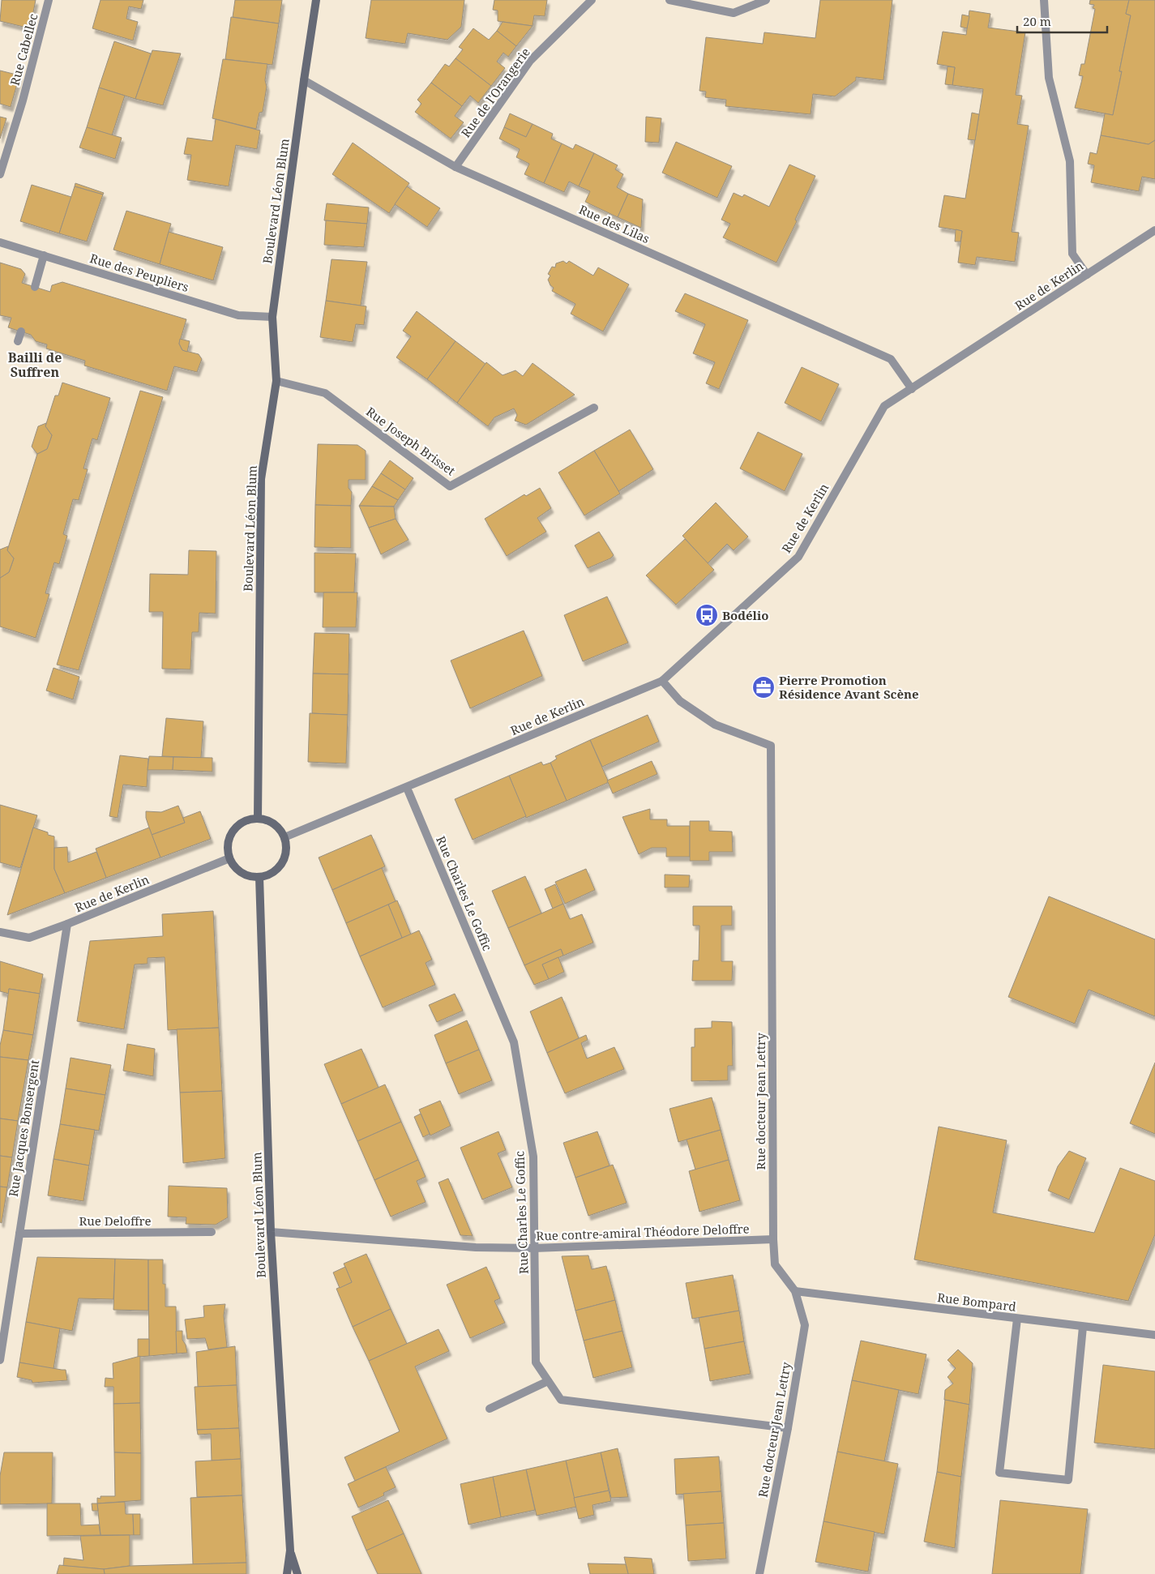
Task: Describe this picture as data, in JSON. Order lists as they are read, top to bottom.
{
  "streets": {
    "main road": ["Boulevard Léon Blum"],
    "street": [
      "Rue Cabellec",
      "Rue de l'Orangerie",
      "Rue des Lilas",
      "Rue des Peupliers",
      "Rue de Kerlin",
      "Rue Joseph Brisset",
      "Rue Charles Le Goffic",
      "Rue docteur Jean Lettry",
      "Rue Jacques Bonsergent",
      "Rue Deloffre",
      "Rue contre-amiral Théodore Deloffre",
      "Rue Bompard"
    ]
  },
  "crossings": [
    ["Rue de l'Orangerie", "Rue des Lilas"],
    ["Boulevard Léon Blum", "Rue des Lilas"],
    ["Boulevard Léon Blum", "Rue des Peupliers"],
    ["Boulevard Léon Blum", "Rue de Kerlin"],
    ["Boulevard Léon Blum", "Rue Joseph Brisset"],
    ["Boulevard Léon Blum", "Rue contre-amiral Théodore Deloffre"],
    ["Rue des Lilas", "Rue de Kerlin"],
    ["Rue de Kerlin", "Rue Charles Le Goffic"],
    ["Rue de Kerlin", "Rue docteur Jean Lettry"],
    ["Rue de Kerlin", "Rue Jacques Bonsergent"],
    ["Rue Charles Le Goffic", "Rue docteur Jean Lettry"],
    ["Rue Charles Le Goffic", "Rue contre-amiral Théodore Deloffre"],
    ["Rue docteur Jean Lettry", "Rue contre-amiral Théodore Deloffre"],
    ["Rue docteur Jean Lettry", "Rue Bompard"],
    ["Rue Jacques Bonsergent", "Rue Deloffre"]
  ],
  "districts": ["Bailli de Suffren"],
  "places": {
    "bus stop": ["Bodélio"],
    "office": ["Pierre Promotion Résidence Avant Scène"]
  },
  "scale_bar": "20 m"
}
